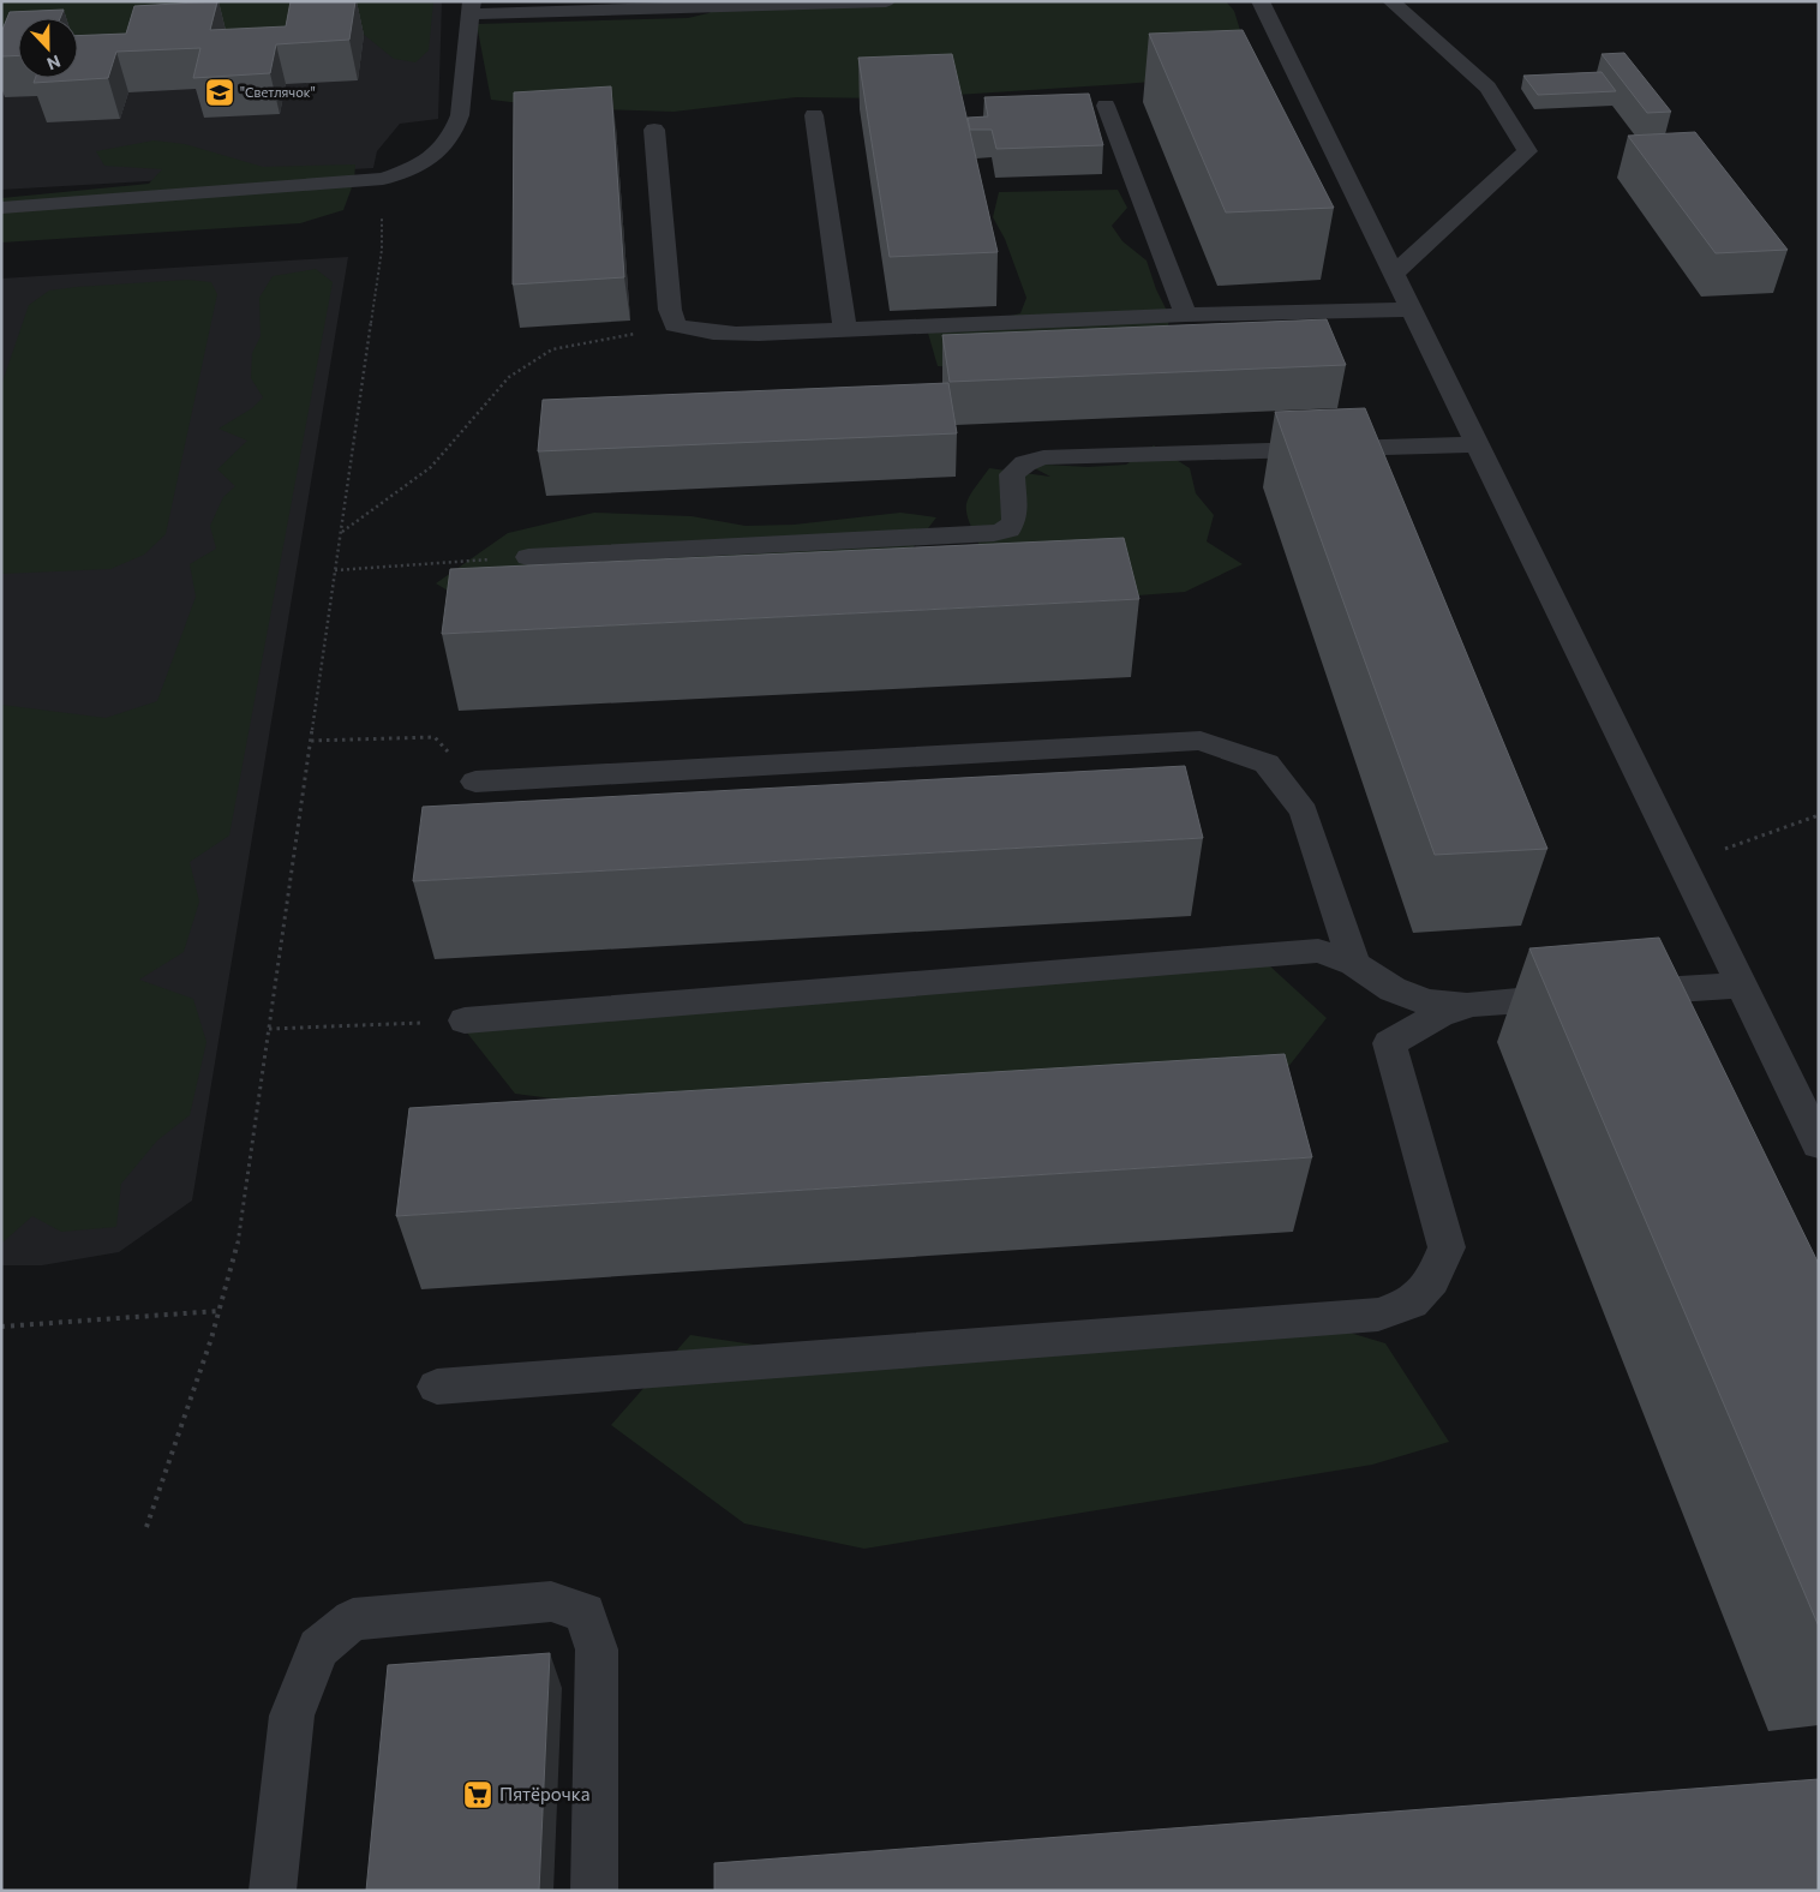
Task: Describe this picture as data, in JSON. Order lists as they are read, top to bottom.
{
  "places": {
    "school or university": ["\"Светлячок\""],
    "supermarket": ["Пятёрочка"]
  },
  "north": "bottom"
}
